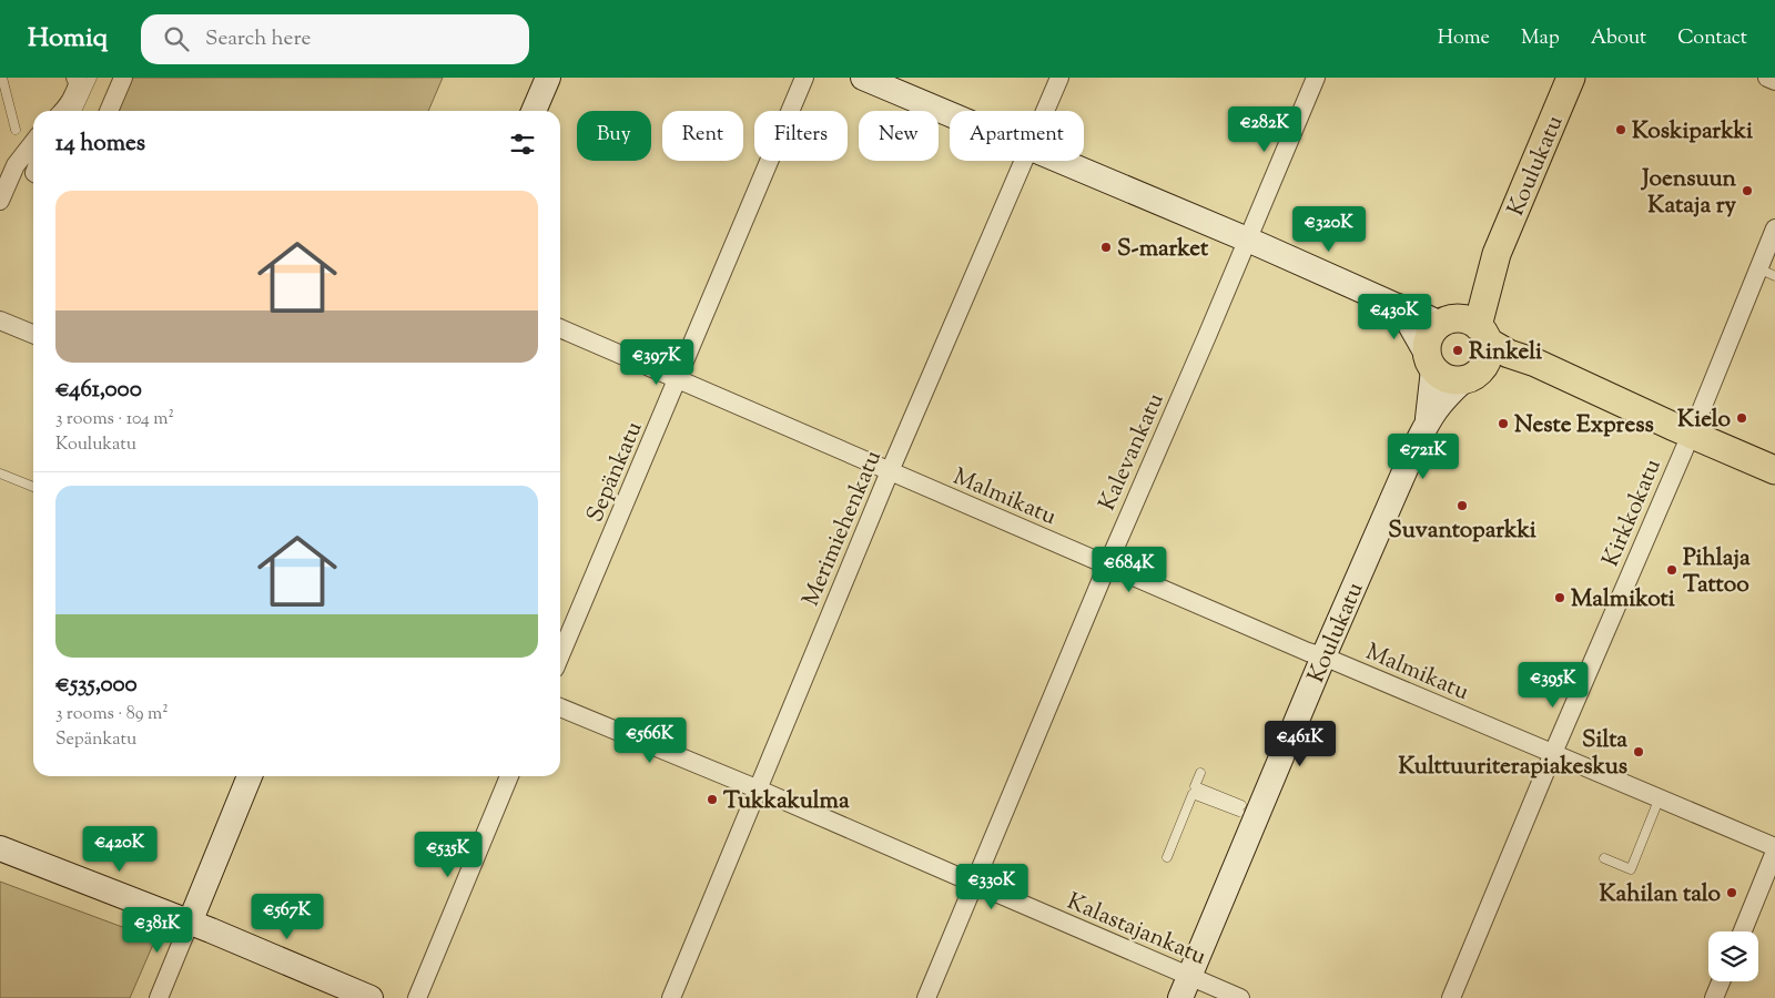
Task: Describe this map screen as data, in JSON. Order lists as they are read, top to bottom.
{
  "streets": {
    "main road": ["Koulukatu"],
    "street": [
      "Kalevankatu",
      "Sepänkatu",
      "Malmikatu",
      "Kirkkokatu",
      "Merimiehenkatu",
      "Kalastajankatu"
    ]
  },
  "crossings": [
    ["Koulukatu", "Malmikatu"],
    ["Koulukatu", "Kalastajankatu"],
    ["Kalevankatu", "Malmikatu"],
    ["Kalevankatu", "Kalastajankatu"],
    ["Sepänkatu", "Malmikatu"],
    ["Malmikatu", "Kirkkokatu"],
    ["Malmikatu", "Merimiehenkatu"],
    ["Merimiehenkatu", "Kalastajankatu"]
  ],
  "places": [
    "Koskiparkki",
    "Joensuun Kataja ry",
    "S-market",
    "Rinkeli",
    "Kielo",
    "Neste Express",
    "Suvantoparkki",
    "Pihlaja Tattoo",
    "Malmikoti",
    "Silta Kulttuuriterapiakeskus",
    "Tukkakulma",
    "Kahilan talo"
  ],
  "page": {
    "header": "Homiq",
    "search": "Search here",
    "nav": [
      "Home",
      "Map",
      "About",
      "Contact"
    ],
    "price": [
      "€282K",
      "€320K",
      "€430K",
      "€397K",
      "€721K",
      "€684K",
      "€395K",
      "€566K",
      "€461K",
      "€420K",
      "€535K",
      "€330K",
      "€567K",
      "€381K"
    ],
    "chip": [
      "Buy",
      "Rent",
      "Filters",
      "New",
      "Apartment"
    ],
    "heading": "14 homes",
    "list": [
      {
        "name": "€461,000",
        "note": "3 rooms · 104 m² · Koulukatu"
      },
      {
        "name": "€535,000",
        "note": "3 rooms · 89 m² · Sepänkatu"
      }
    ]
  }
}
